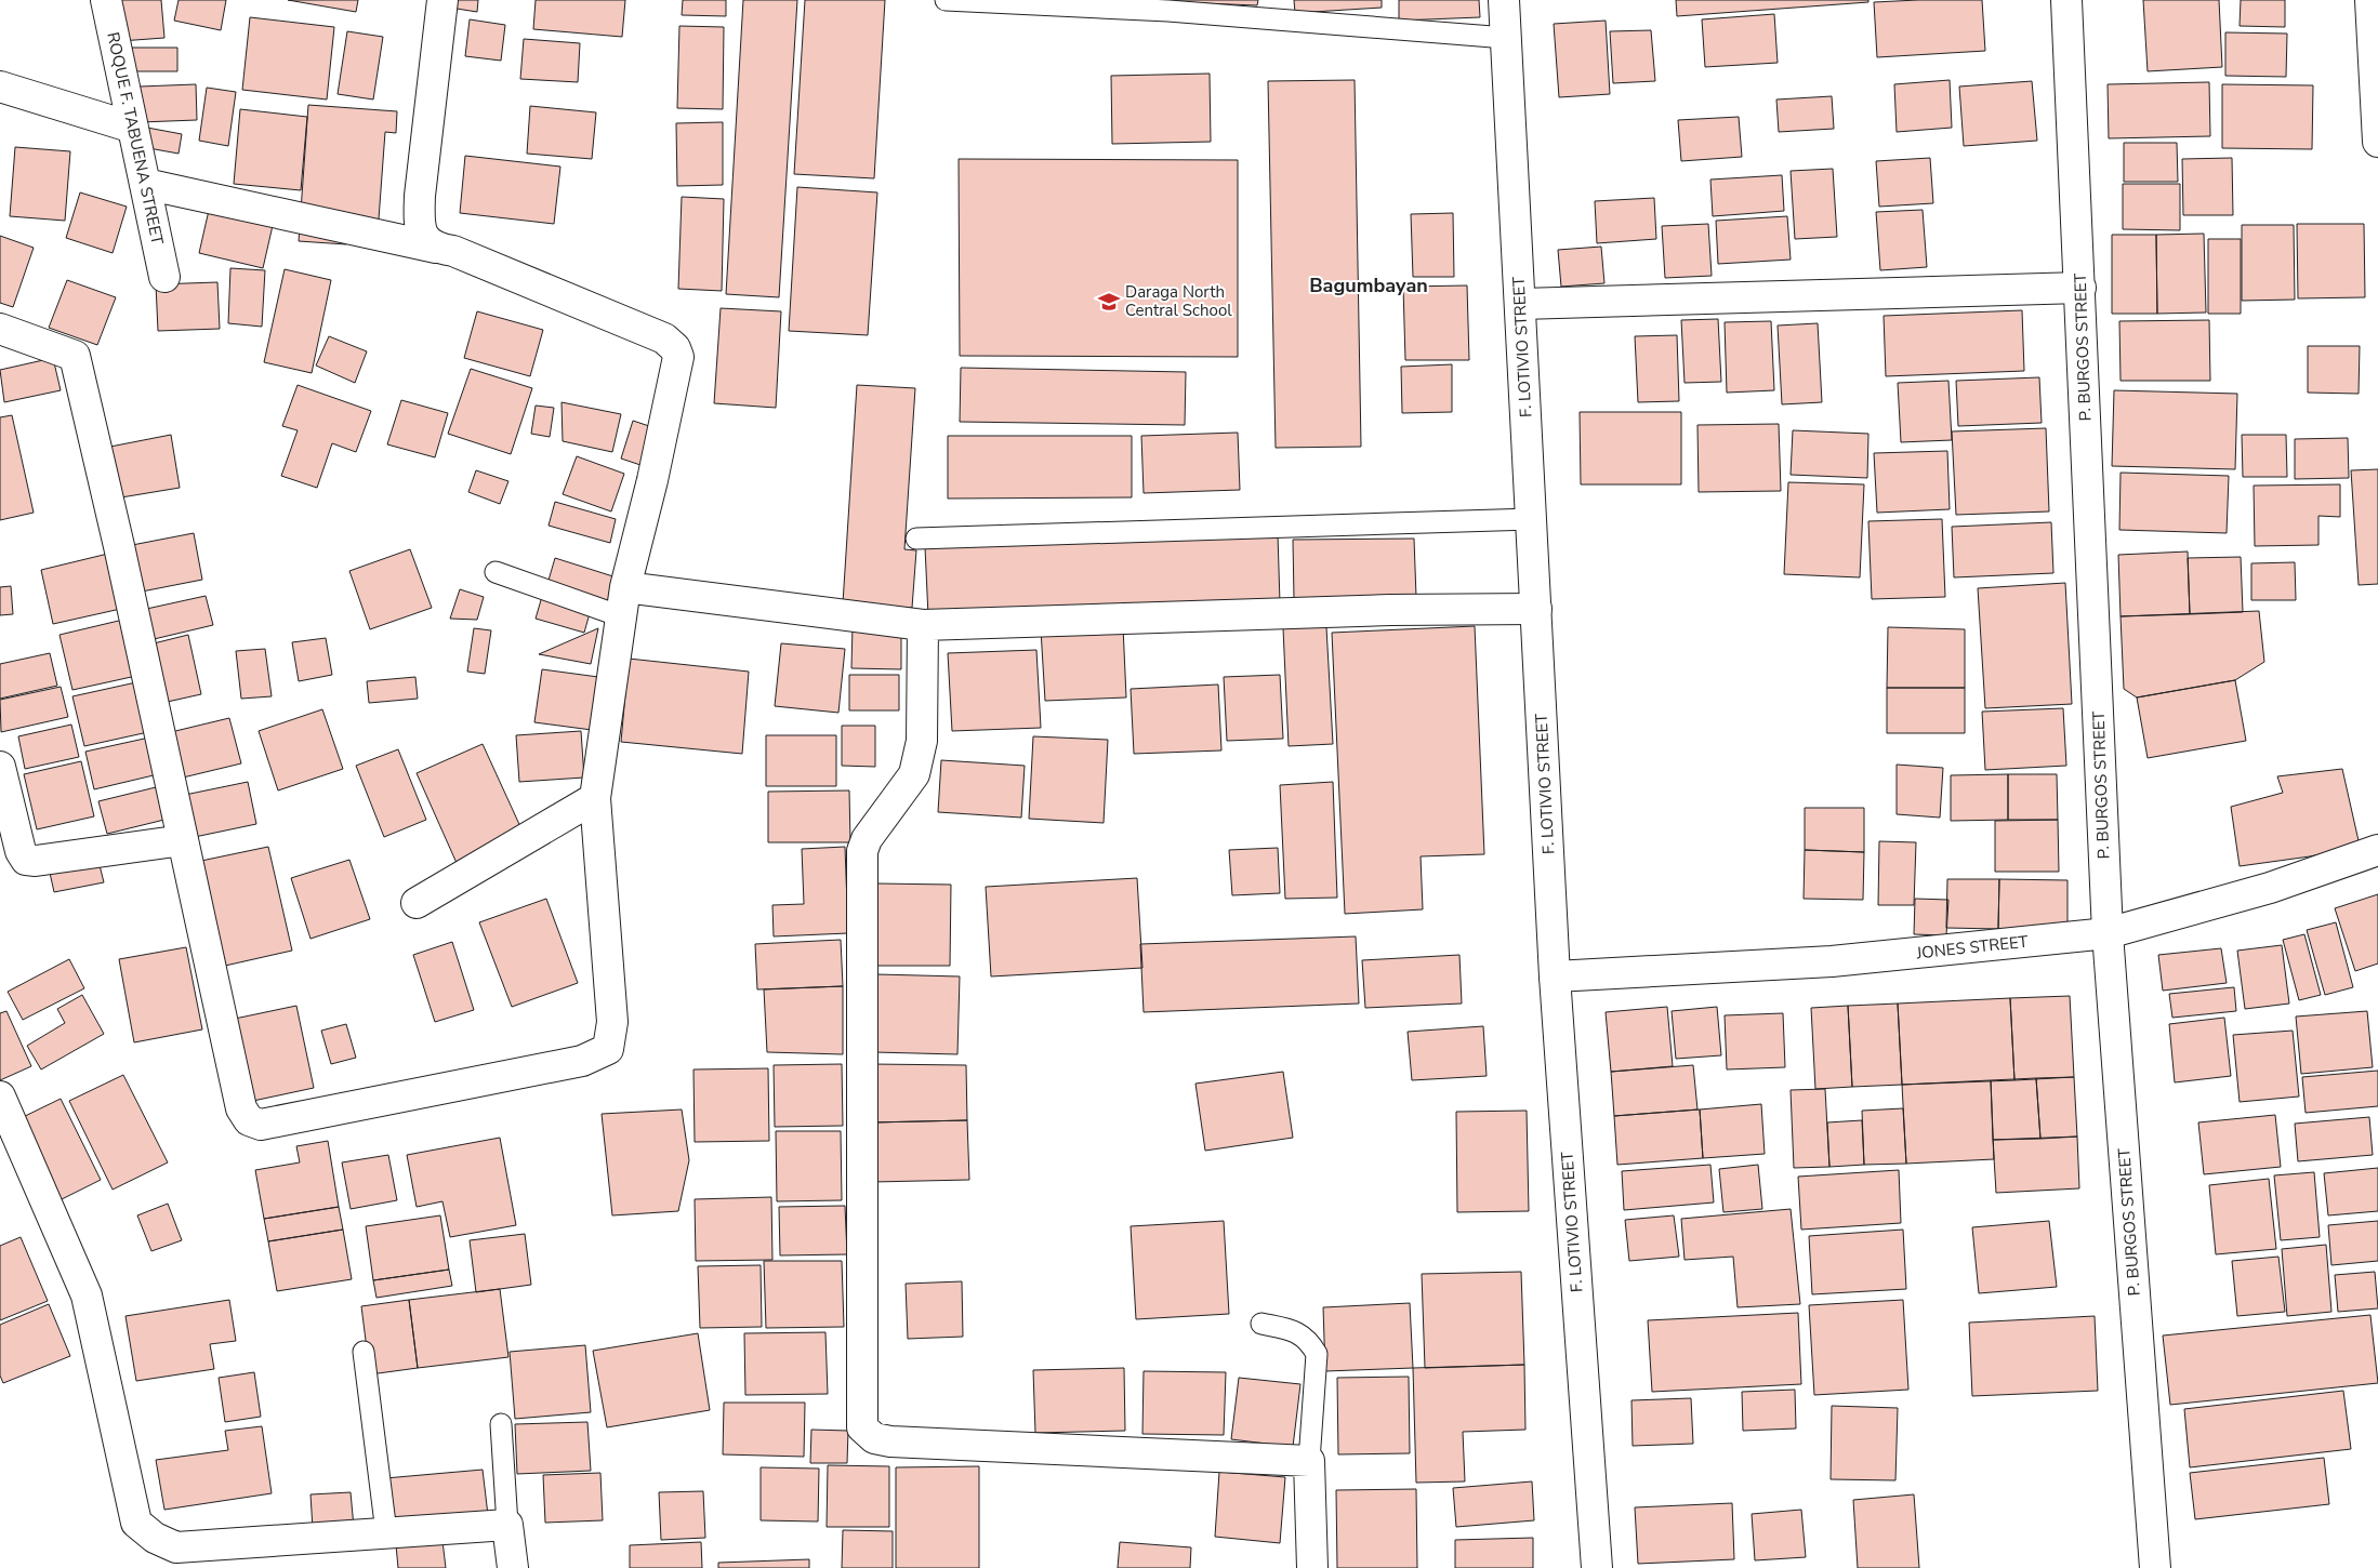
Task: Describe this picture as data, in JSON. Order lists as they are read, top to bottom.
{
  "streets": {
    "street": [
      "ROQUE F. TABUENA STREET",
      "F. LOTIVIO STREET",
      "P. BURGOS STREET",
      "JONES STREET"
    ]
  },
  "crossings": [
    ["F. LOTIVIO STREET", "JONES STREET"],
    ["P. BURGOS STREET", "JONES STREET"]
  ],
  "districts": ["Bagumbayan"],
  "places": {
    "school or university": ["Daraga North Central School"]
  }
}
